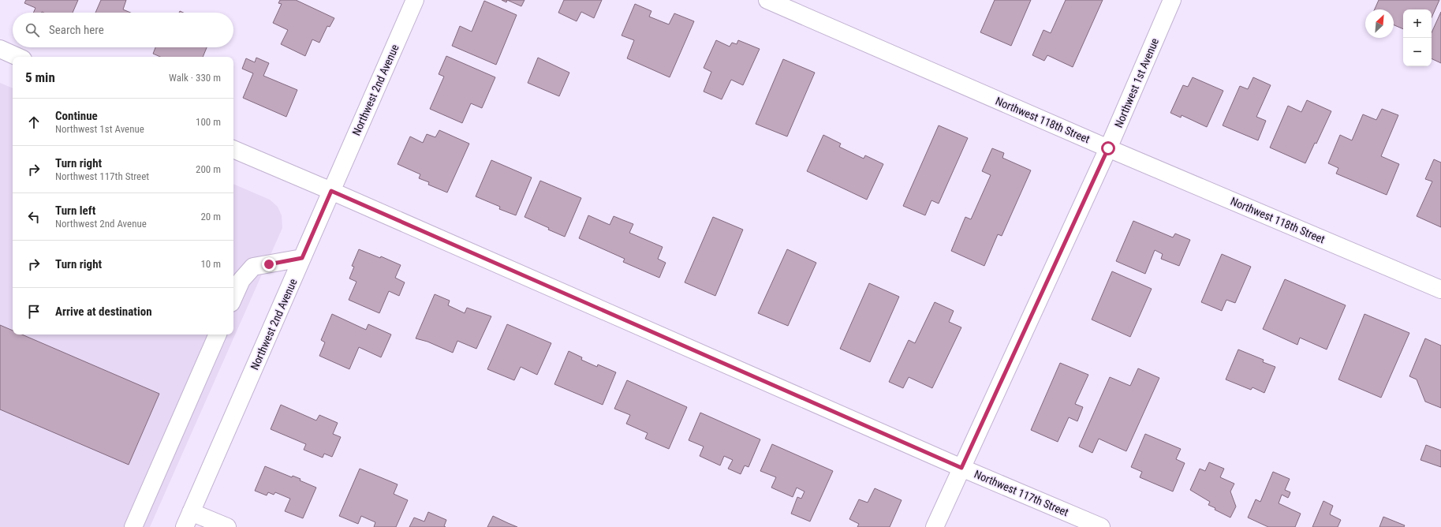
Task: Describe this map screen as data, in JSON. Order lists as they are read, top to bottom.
{
  "streets": {
    "street": [
      "Northwest 1st Avenue",
      "Northwest 2nd Avenue",
      "Northwest 118th Street",
      "Northwest 117th Street"
    ]
  },
  "crossings": [
    ["Northwest 1st Avenue", "Northwest 118th Street"],
    ["Northwest 1st Avenue", "Northwest 117th Street"],
    ["Northwest 2nd Avenue", "Northwest 117th Street"]
  ],
  "north": "top right",
  "page": {
    "map_buttons": ["+", "−"],
    "search": "Search here",
    "heading": ["5 min", "Walk · 330 m"],
    "list": [
      ["Continue", "Northwest 1st Avenue", "100 m"],
      ["Turn right", "Northwest 117th Street", "200 m"],
      ["Turn left", "Northwest 2nd Avenue", "20 m"],
      ["Turn right", "10 m"],
      "Arrive at destination"
    ]
  }
}
